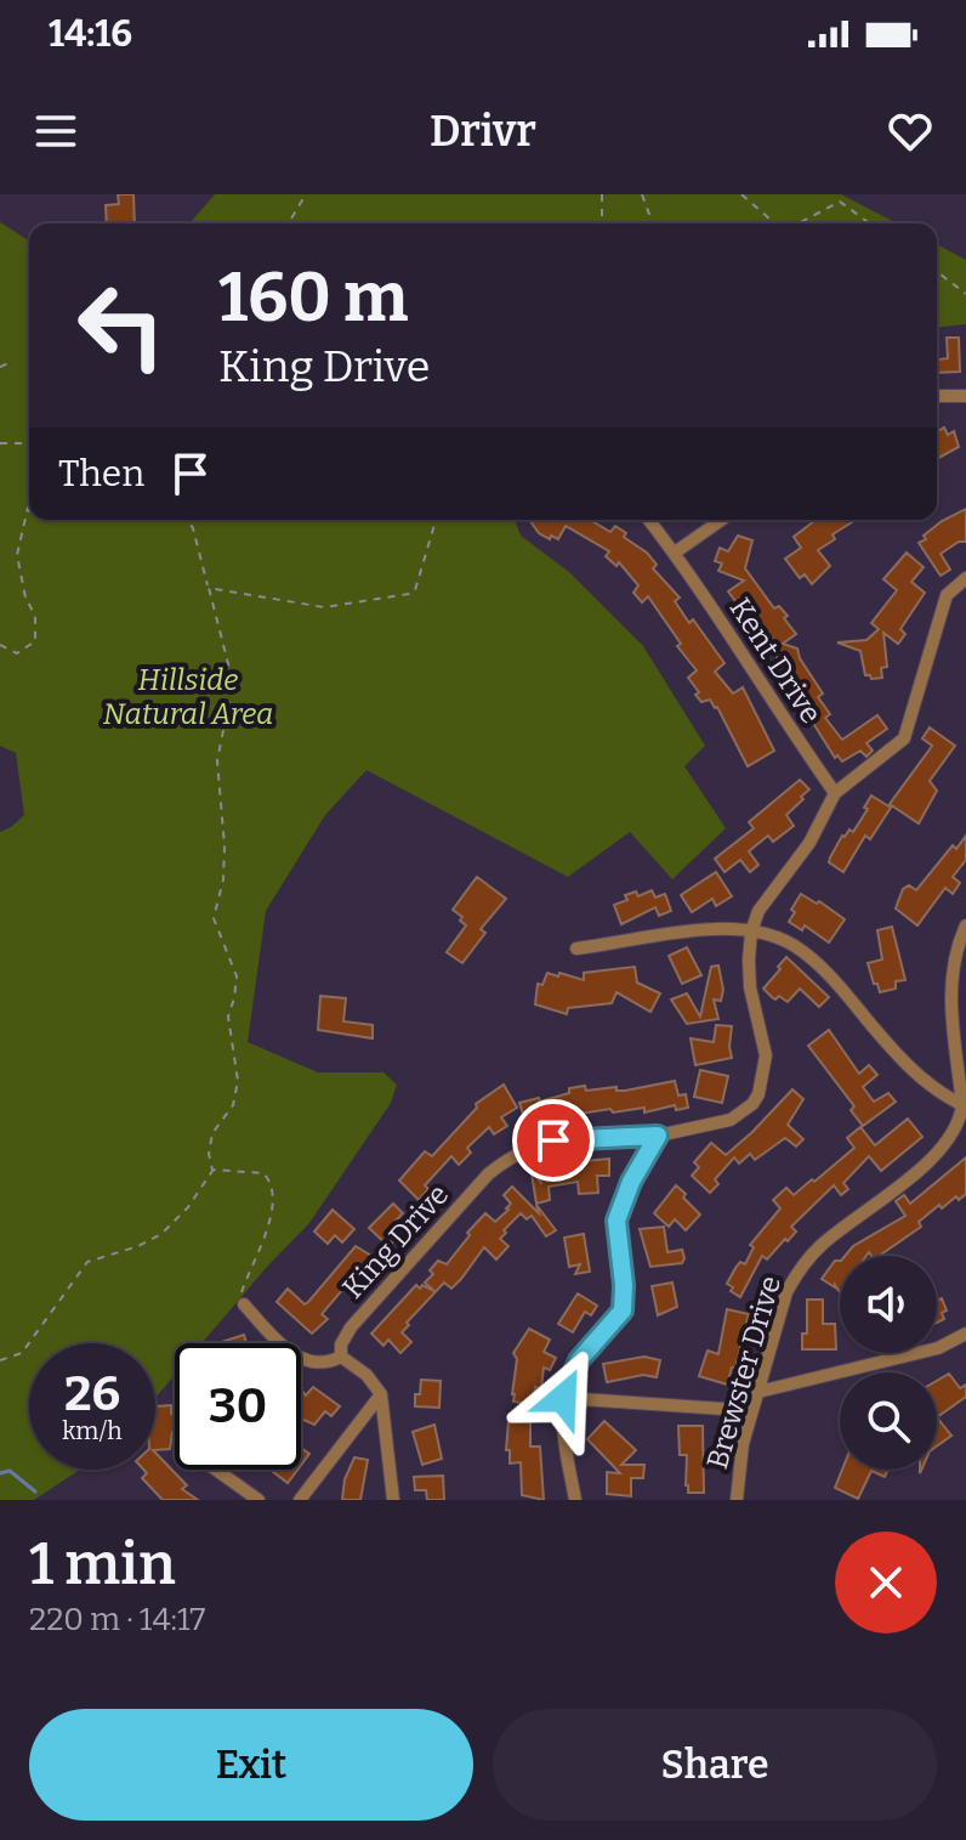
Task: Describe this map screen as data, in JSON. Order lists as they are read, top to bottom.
{
  "streets": {
    "street": ["Kent Drive", "King Drive", "Brewster Drive"]
  },
  "parks": ["Hillside Natural Area"],
  "page": {
    "status": "14:16",
    "header": "Drivr",
    "turn": ["160 m", "King Drive"],
    "then": "Then",
    "speed": "26 km/h",
    "limit": "30",
    "heading": ["1 min", "220 m · 14:17"],
    "buttons": ["Exit", "Share"]
  }
}
